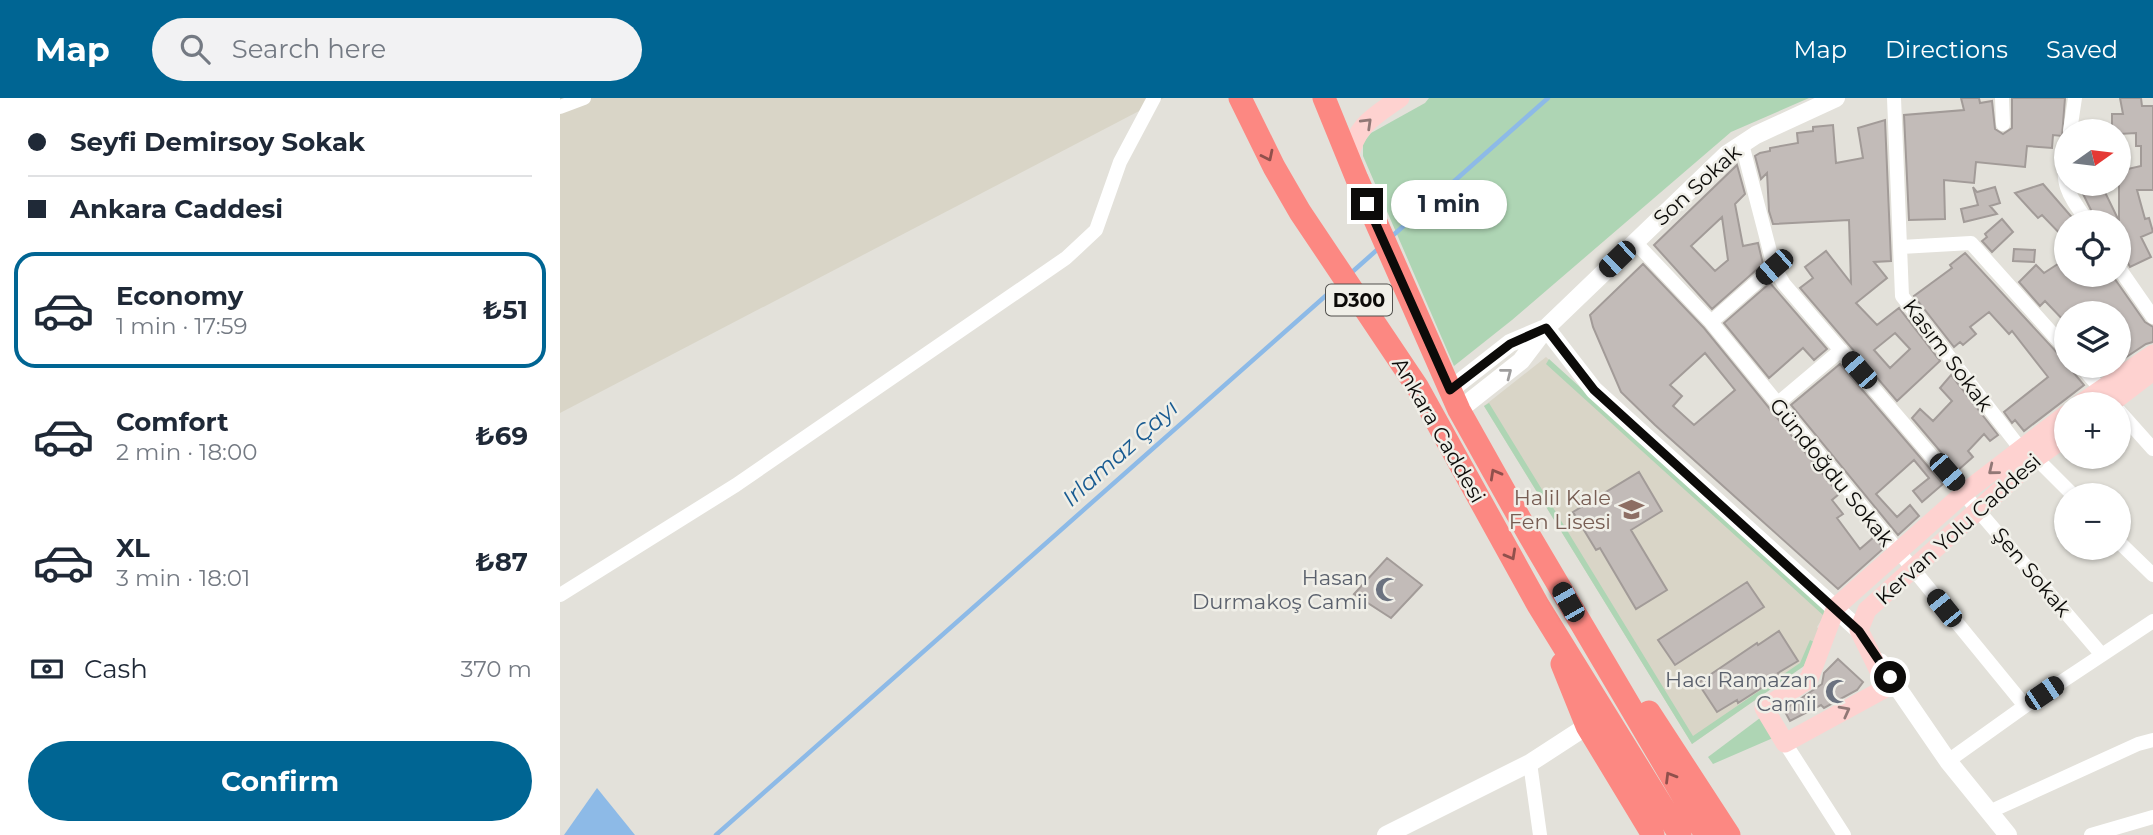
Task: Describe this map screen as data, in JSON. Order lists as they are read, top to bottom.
{
  "streets": {
    "highway": ["D300", "Ankara Caddesi"],
    "main road": ["Kervan Yolu Caddesi"],
    "street": [
      "Son Sokak",
      "Kasım Sokak",
      "Gündoğdu Sokak",
      "Şen Sokak"
    ]
  },
  "crossings": [
    ["Son Sokak", "Ankara Caddesi"],
    ["Son Sokak", "Gündoğdu Sokak"],
    ["Son Sokak", "Şen Sokak"],
    ["Kasım Sokak", "Kervan Yolu Caddesi"],
    ["Gündoğdu Sokak", "Kervan Yolu Caddesi"],
    ["Kervan Yolu Caddesi", "Şen Sokak"]
  ],
  "water": ["Irlamaz Çayı"],
  "places": {
    "school or university": ["Halil Kale Fen Lisesi"],
    "mosque": ["Hasan Durmakoş Camii", "Hacı Ramazan Camii"]
  },
  "north": "right",
  "page": {
    "header": "Map",
    "search": "Search here",
    "nav": ["Map", "Directions", "Saved"],
    "banner": ["Seyfi Demirsoy Sokak", "Ankara Caddesi"],
    "map_buttons": ["+", "−"],
    "bubble": "1 min",
    "list": [
      {
        "name": "Economy",
        "note": "1 min · 17:59",
        "value": "₺51"
      },
      {
        "name": "Comfort",
        "note": "2 min · 18:00",
        "value": "₺69"
      },
      {
        "name": "XL",
        "note": "3 min · 18:01",
        "value": "₺87"
      }
    ],
    "pay": ["Cash", "370 m"],
    "buttons": "Confirm"
  }
}
